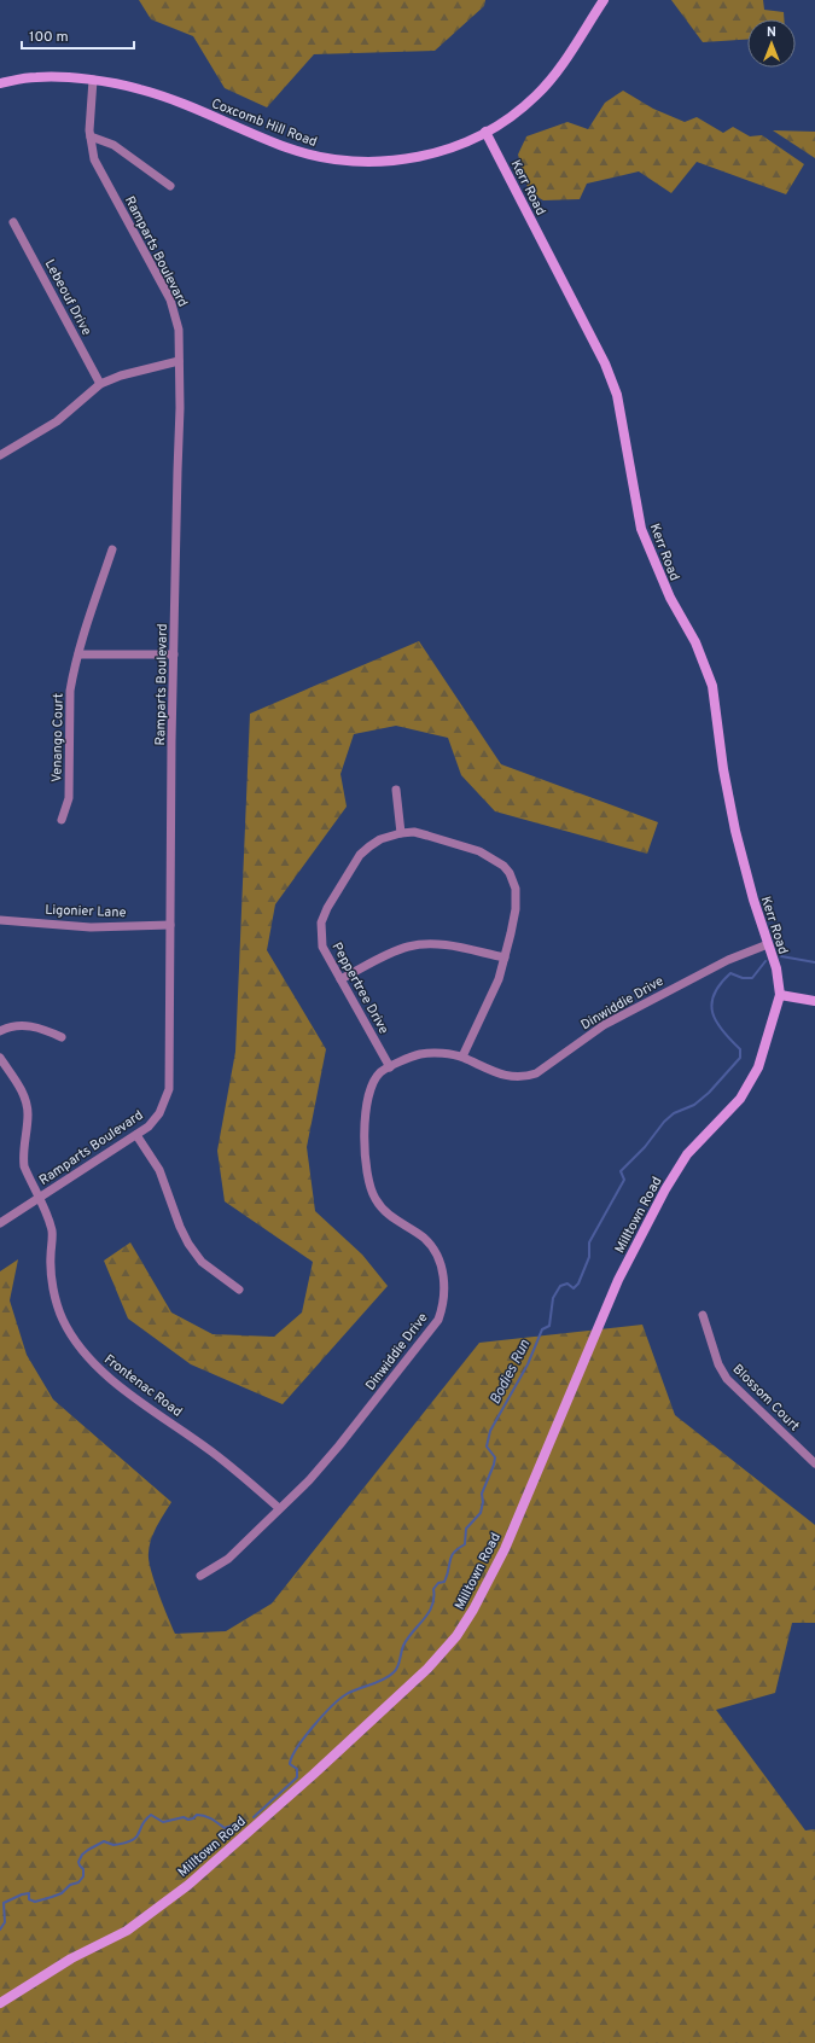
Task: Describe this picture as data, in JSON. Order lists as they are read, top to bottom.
{
  "streets": {
    "street": [
      "Coxcomb Hill Road",
      "Kerr Road",
      "Ramparts Boulevard",
      "Lebeouf Drive",
      "Venango Court",
      "Ligonier Lane",
      "Peppertree Drive",
      "Dinwiddie Drive",
      "Milltown Road",
      "Frontenac Road",
      "Blossom Court"
    ]
  },
  "crossings": [
    ["Coxcomb Hill Road", "Kerr Road"],
    ["Coxcomb Hill Road", "Ramparts Boulevard"],
    ["Kerr Road", "Dinwiddie Drive"],
    ["Kerr Road", "Milltown Road"],
    ["Ramparts Boulevard", "Ligonier Lane"],
    ["Ramparts Boulevard", "Frontenac Road"],
    ["Peppertree Drive", "Dinwiddie Drive"],
    ["Dinwiddie Drive", "Frontenac Road"]
  ],
  "water": ["Bodies Run"],
  "scale_bar": "100 m",
  "north": "top"
}
